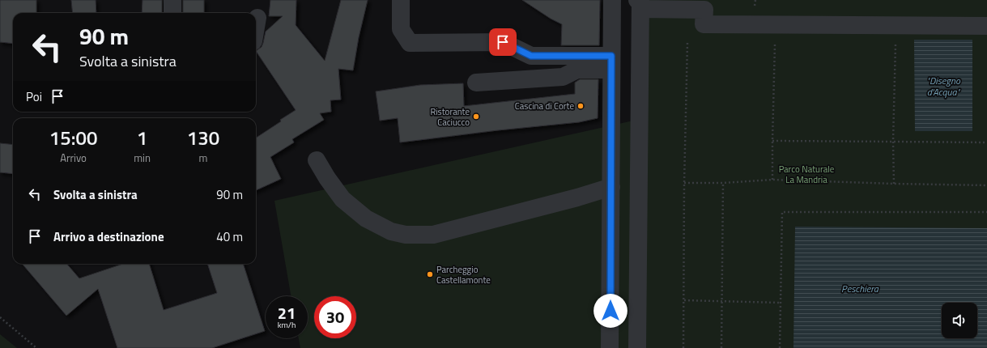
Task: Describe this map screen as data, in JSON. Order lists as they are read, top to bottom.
{
  "water": ["\"Disegno d'Acqua\"", "Peschiera"],
  "parks": ["Parco Naturale La Mandria"],
  "places": ["Cascina di Corte", "Ristorante Caciucco", "Parcheggio Castellamonte"],
  "page": {
    "turn": ["90 m", "Svolta a sinistra"],
    "then": "Poi",
    "eta": [
      "15:00",
      "Arrivo",
      "1",
      "min",
      "130",
      "m"
    ],
    "list": [
      {
        "name": "Svolta a sinistra",
        "value": "90 m"
      },
      {
        "name": "Arrivo a destinazione",
        "value": "40 m"
      }
    ],
    "speed": "21 km/h",
    "limit": "30"
  }
}
